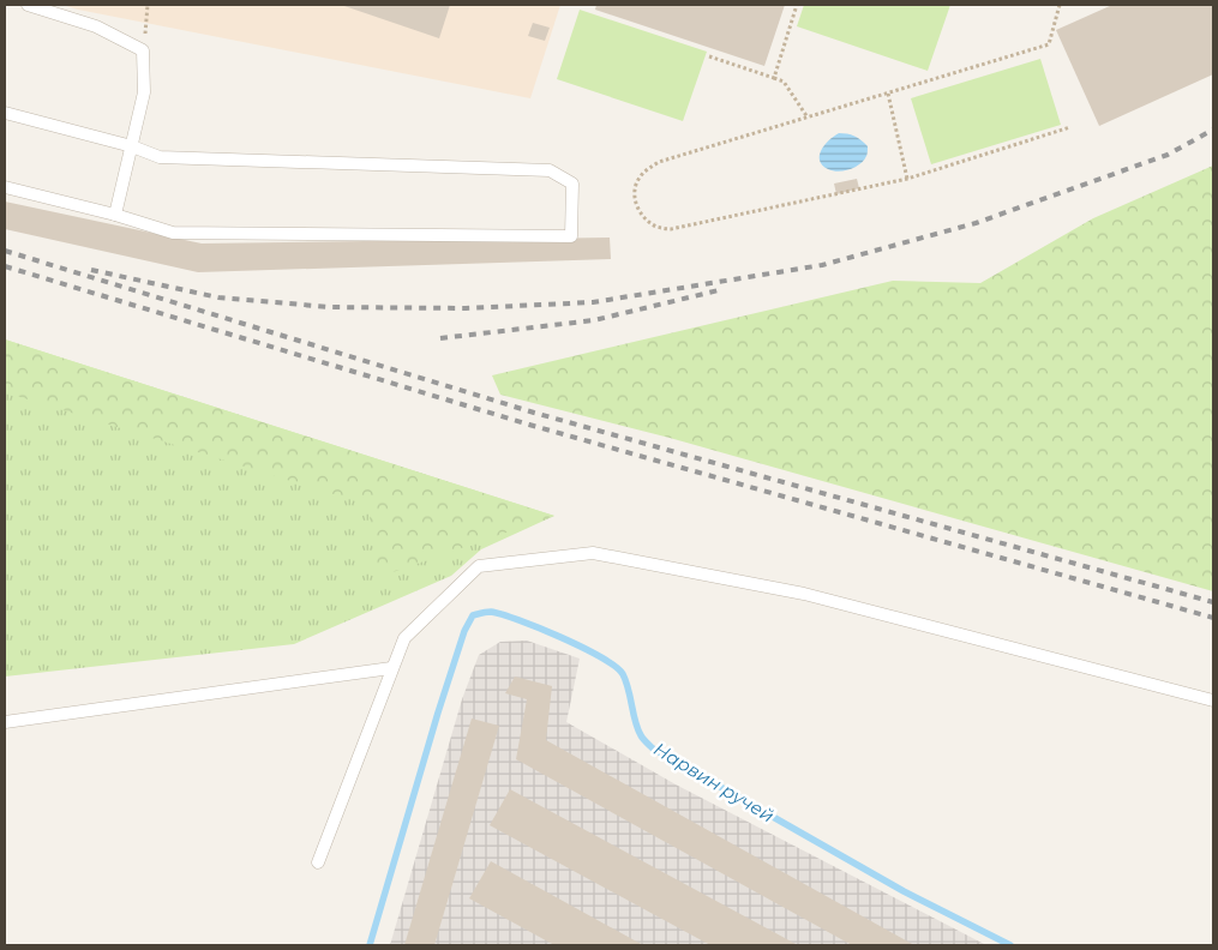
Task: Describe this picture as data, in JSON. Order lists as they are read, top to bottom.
{
  "water": ["Нарвин ручей"]
}
